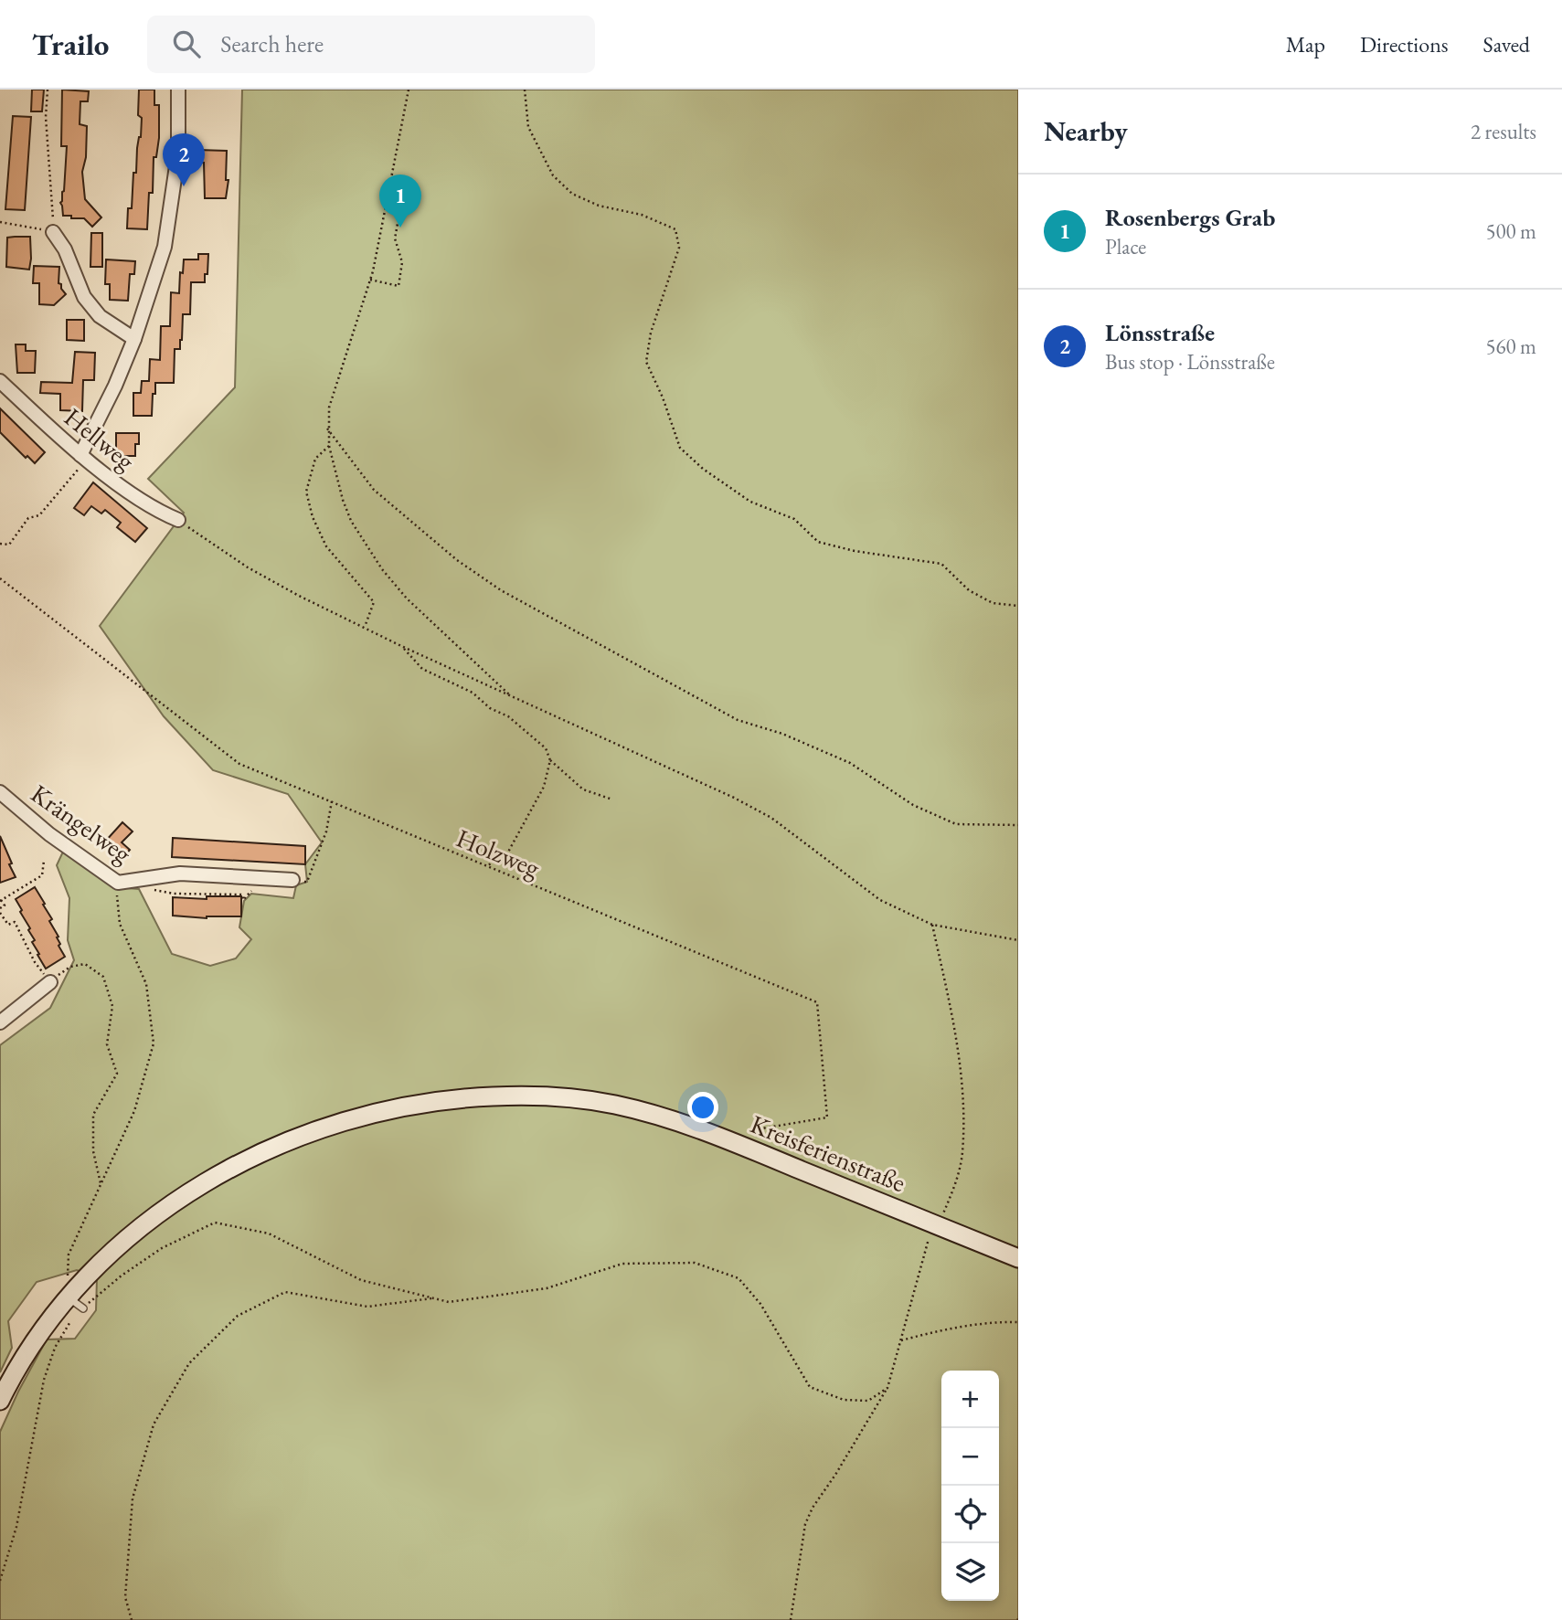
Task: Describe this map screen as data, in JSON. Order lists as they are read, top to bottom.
{
  "streets": {
    "street": ["Hellweg", "Krängelweg", "Kreisferienstraße"],
    "path": ["Holzweg"]
  },
  "page": {
    "header": "Trailo",
    "search": "Search here",
    "nav": ["Map", "Directions", "Saved"],
    "heading": ["Nearby", "2 results"],
    "pins": ["2", "1"],
    "list": [
      {
        "mark": "1",
        "name": "Rosenbergs Grab",
        "note": "Place",
        "value": "500 m"
      },
      {
        "mark": "2",
        "name": "Lönsstraße",
        "note": "Bus stop · Lönsstraße",
        "value": "560 m"
      }
    ],
    "map_buttons": ["+", "−"]
  }
}
